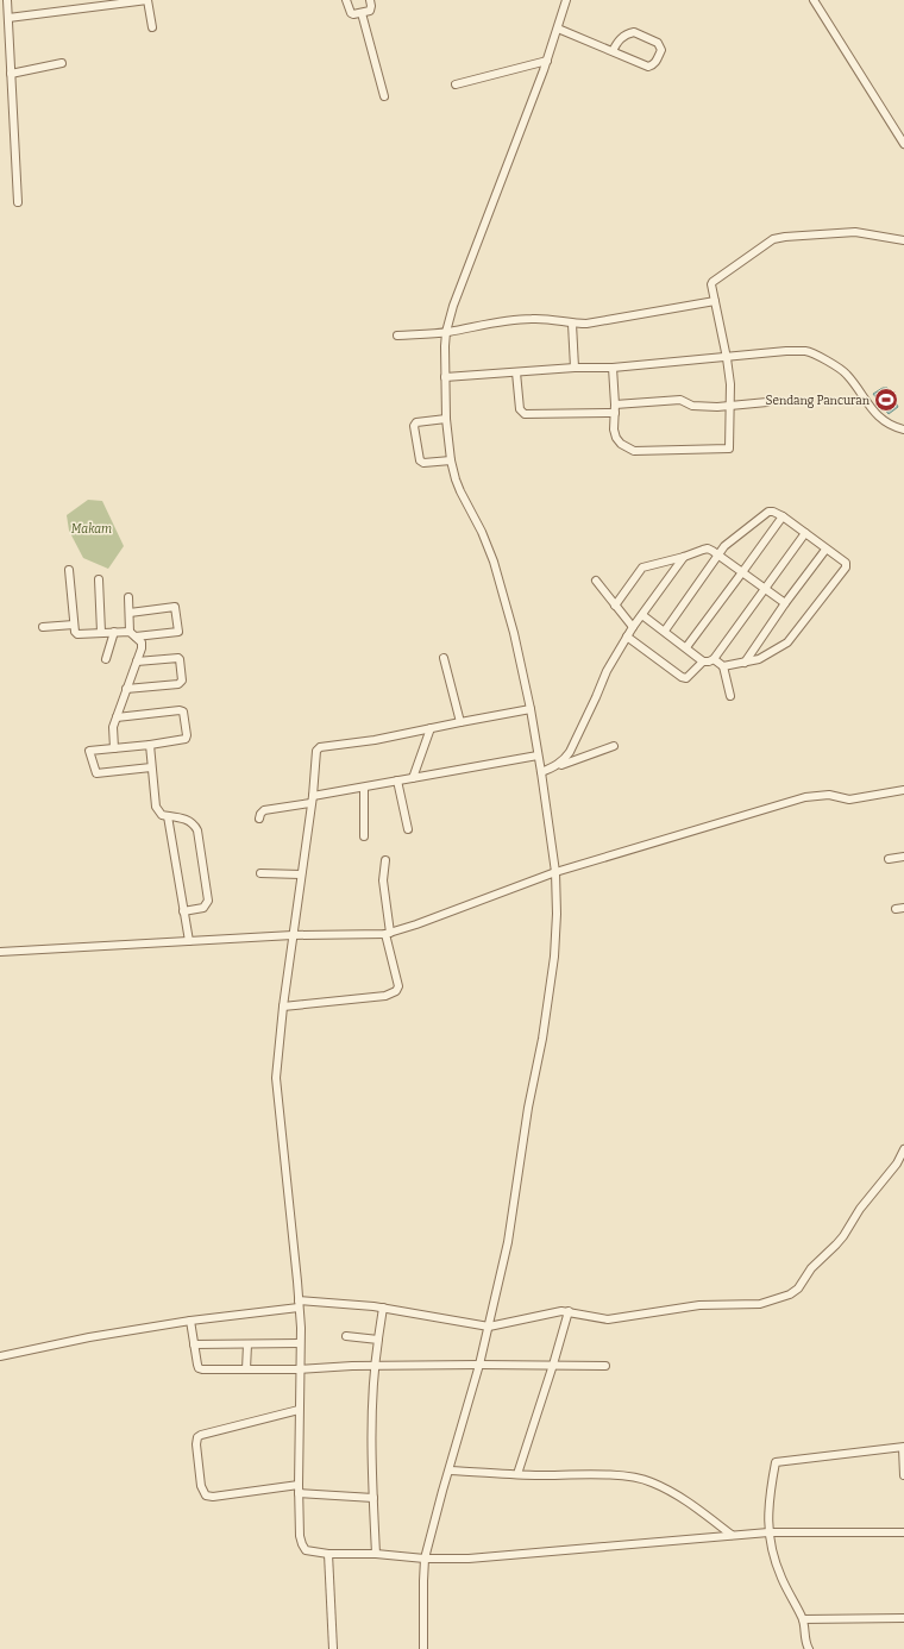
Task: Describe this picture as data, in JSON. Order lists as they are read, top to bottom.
{
  "parks": ["Makam"],
  "places": {
    "sports": ["Sendang Pancuran"]
  }
}
